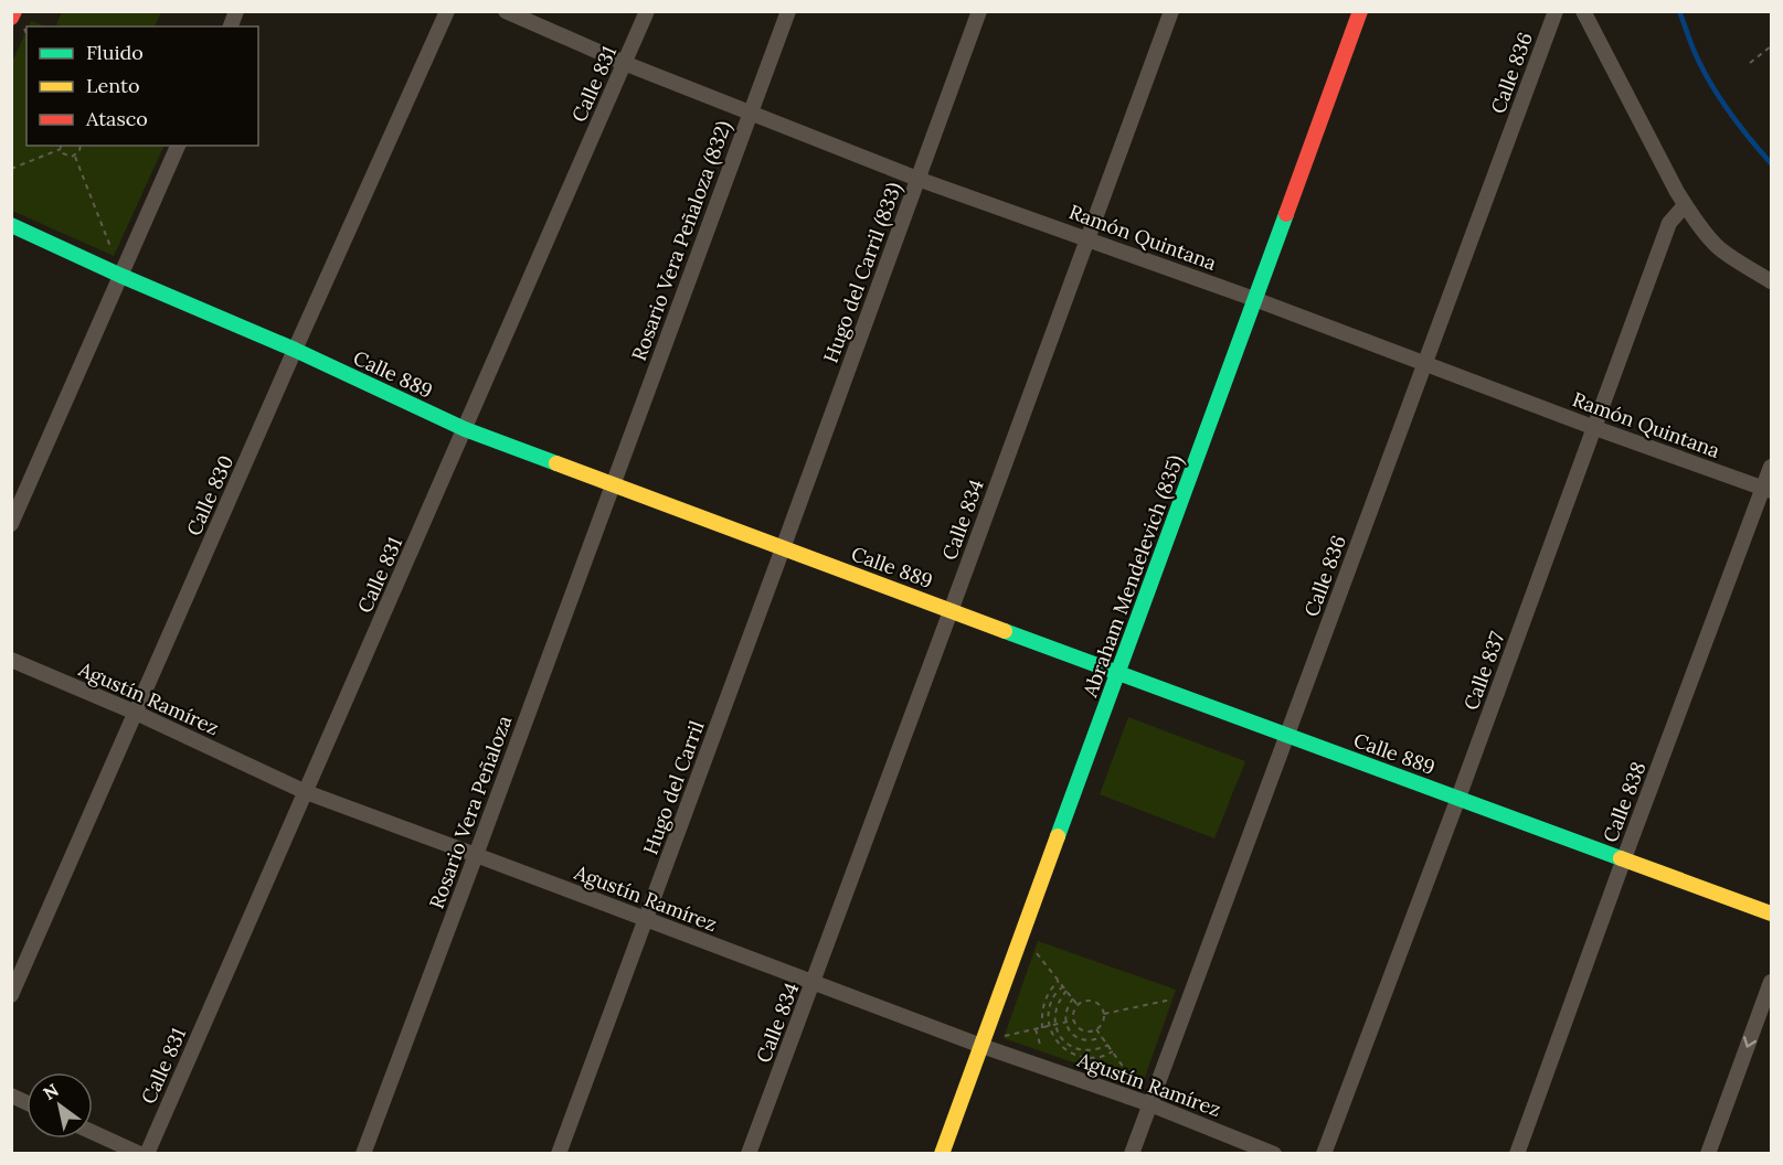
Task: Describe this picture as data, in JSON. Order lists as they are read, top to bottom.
{
  "streets": {
    "street": [
      "Calle 836",
      "Calle 831",
      "Ramón Quintana",
      "Rosario Vera Peñaloza (832)",
      "Hugo del Carril (833)",
      "Calle 889",
      "Calle 830",
      "Calle 834",
      "Abraham Mendelevich (835)",
      "Calle 837",
      "Agustín Ramírez",
      "Hugo del Carril",
      "Calle 838",
      "Rosario Vera Peñaloza"
    ]
  },
  "crossings": [
    ["Calle 836", "Ramón Quintana"],
    ["Calle 836", "Calle 889"],
    ["Calle 836", "Agustín Ramírez"],
    ["Calle 831", "Ramón Quintana"],
    ["Calle 831", "Calle 889"],
    ["Calle 831", "Agustín Ramírez"],
    ["Ramón Quintana", "Rosario Vera Peñaloza (832)"],
    ["Ramón Quintana", "Hugo del Carril (833)"],
    ["Ramón Quintana", "Calle 834"],
    ["Ramón Quintana", "Abraham Mendelevich (835)"],
    ["Ramón Quintana", "Calle 837"],
    ["Ramón Quintana", "Calle 838"],
    ["Rosario Vera Peñaloza (832)", "Calle 889"],
    ["Rosario Vera Peñaloza (832)", "Rosario Vera Peñaloza"],
    ["Hugo del Carril (833)", "Calle 889"],
    ["Hugo del Carril (833)", "Hugo del Carril"],
    ["Calle 889", "Calle 830"],
    ["Calle 889", "Calle 834"],
    ["Calle 889", "Abraham Mendelevich (835)"],
    ["Calle 889", "Calle 837"],
    ["Calle 889", "Hugo del Carril"],
    ["Calle 889", "Calle 838"],
    ["Calle 889", "Rosario Vera Peñaloza"],
    ["Calle 830", "Agustín Ramírez"],
    ["Calle 834", "Agustín Ramírez"],
    ["Abraham Mendelevich (835)", "Agustín Ramírez"],
    ["Agustín Ramírez", "Hugo del Carril"],
    ["Agustín Ramírez", "Rosario Vera Peñaloza"]
  ],
  "legend": ["Fluido", "Lento", "Atasco"],
  "north": "top left"
}
